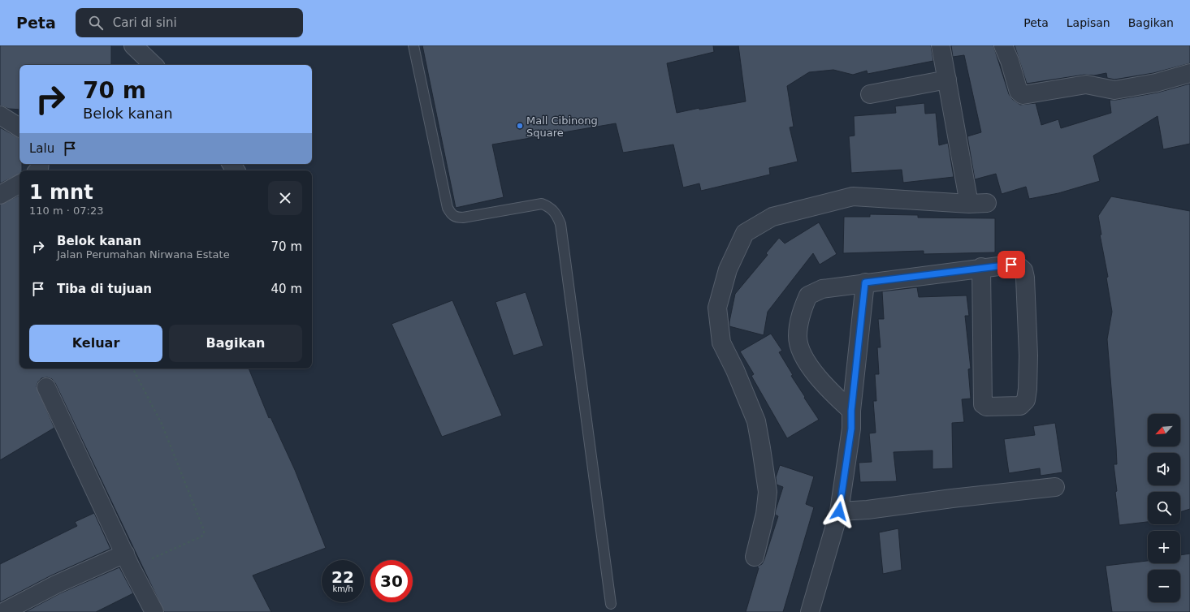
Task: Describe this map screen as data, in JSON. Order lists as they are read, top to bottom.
{
  "places": ["Mall Cibinong Square"],
  "north": "bottom left",
  "page": {
    "header": "Peta",
    "search": "Cari di sini",
    "nav": ["Peta", "Lapisan", "Bagikan"],
    "turn": ["70 m", "Belok kanan"],
    "then": "Lalu",
    "heading": ["1 mnt", "110 m · 07:23"],
    "list": [
      {
        "name": "Belok kanan",
        "note": "Jalan Perumahan Nirwana Estate",
        "value": "70 m"
      },
      {
        "name": "Tiba di tujuan",
        "value": "40 m"
      }
    ],
    "buttons": ["Keluar", "Bagikan"],
    "map_buttons": ["+", "−"],
    "speed": "22 km/h",
    "limit": "30"
  }
}
